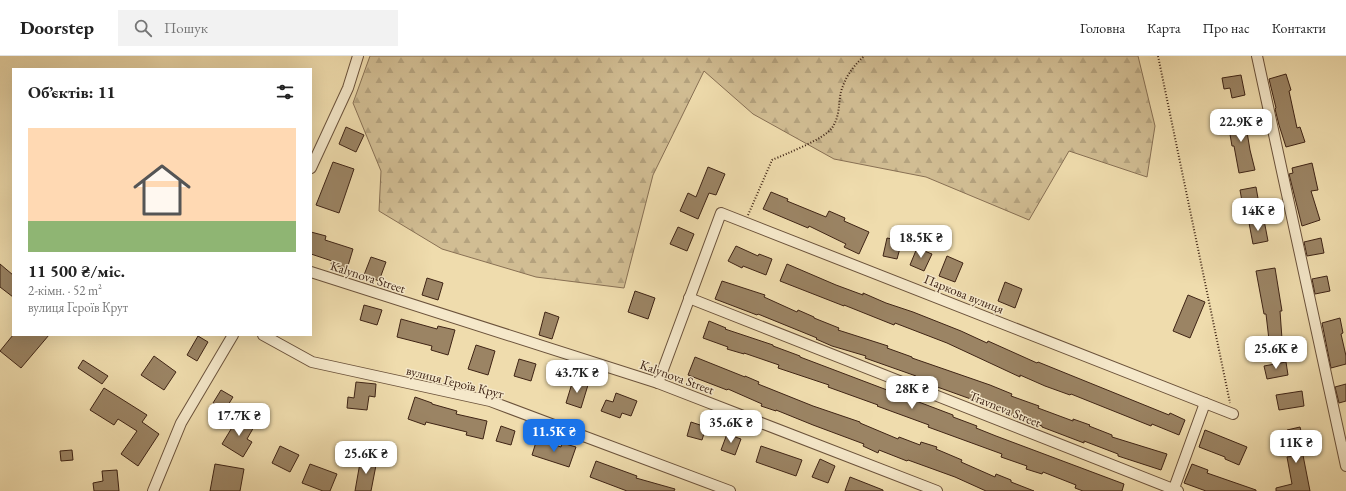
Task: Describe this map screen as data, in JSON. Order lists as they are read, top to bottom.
{
  "streets": {
    "street": [
      "Kalynova Street",
      "Паркова вулиця",
      "вулиця Героїв Крут",
      "Travneva Street"
    ]
  },
  "crossings": [
    ["Kalynova Street", "Паркова вулиця"],
    ["Паркова вулиця", "Travneva Street"]
  ],
  "page": {
    "header": "Doorstep",
    "search": "Пошук",
    "nav": [
      "Головна",
      "Карта",
      "Про нас",
      "Контакти"
    ],
    "heading": "Об’єктів: 11",
    "price": [
      "22.9K ₴",
      "14K ₴",
      "18.5K ₴",
      "25.6K ₴",
      "43.7K ₴",
      "28K ₴",
      "17.7K ₴",
      "35.6K ₴",
      "11.5K ₴",
      "11K ₴",
      "25.6K ₴"
    ],
    "list": [
      {
        "name": "11 500 ₴/міс.",
        "note": "2-кімн. · 52 m² · вулиця Героїв Крут"
      }
    ]
  }
}
